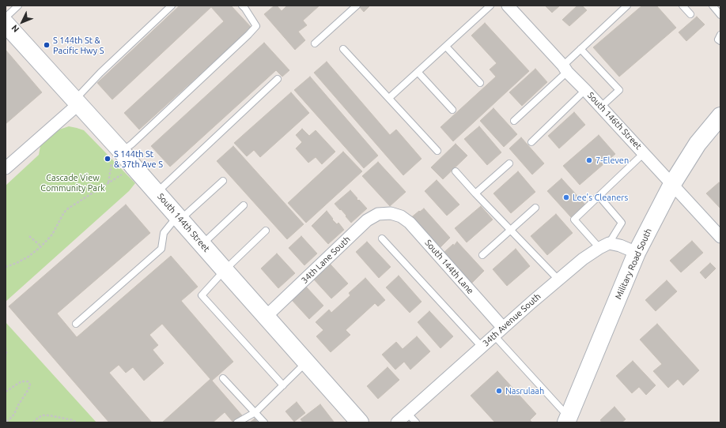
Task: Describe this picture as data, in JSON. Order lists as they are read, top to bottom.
{
  "streets": {
    "street": [
      "South 146th Street",
      "South 144th Street",
      "34th Lane South",
      "Military Road South",
      "South 144th Lane",
      "34th Avenue South"
    ]
  },
  "crossings": [
    ["South 146th Street", "Military Road South"],
    ["South 144th Street", "34th Lane South"],
    ["34th Lane South", "South 144th Lane"],
    ["South 144th Lane", "34th Avenue South"]
  ],
  "parks": ["Cascade View Community Park"],
  "places": [
    "S 144th St & Pacific Hwy S",
    "S 144th St & 37th Ave S",
    "7-Eleven",
    "Lee's Cleaners",
    "Nasrulaah"
  ],
  "north": "bottom left"
}
